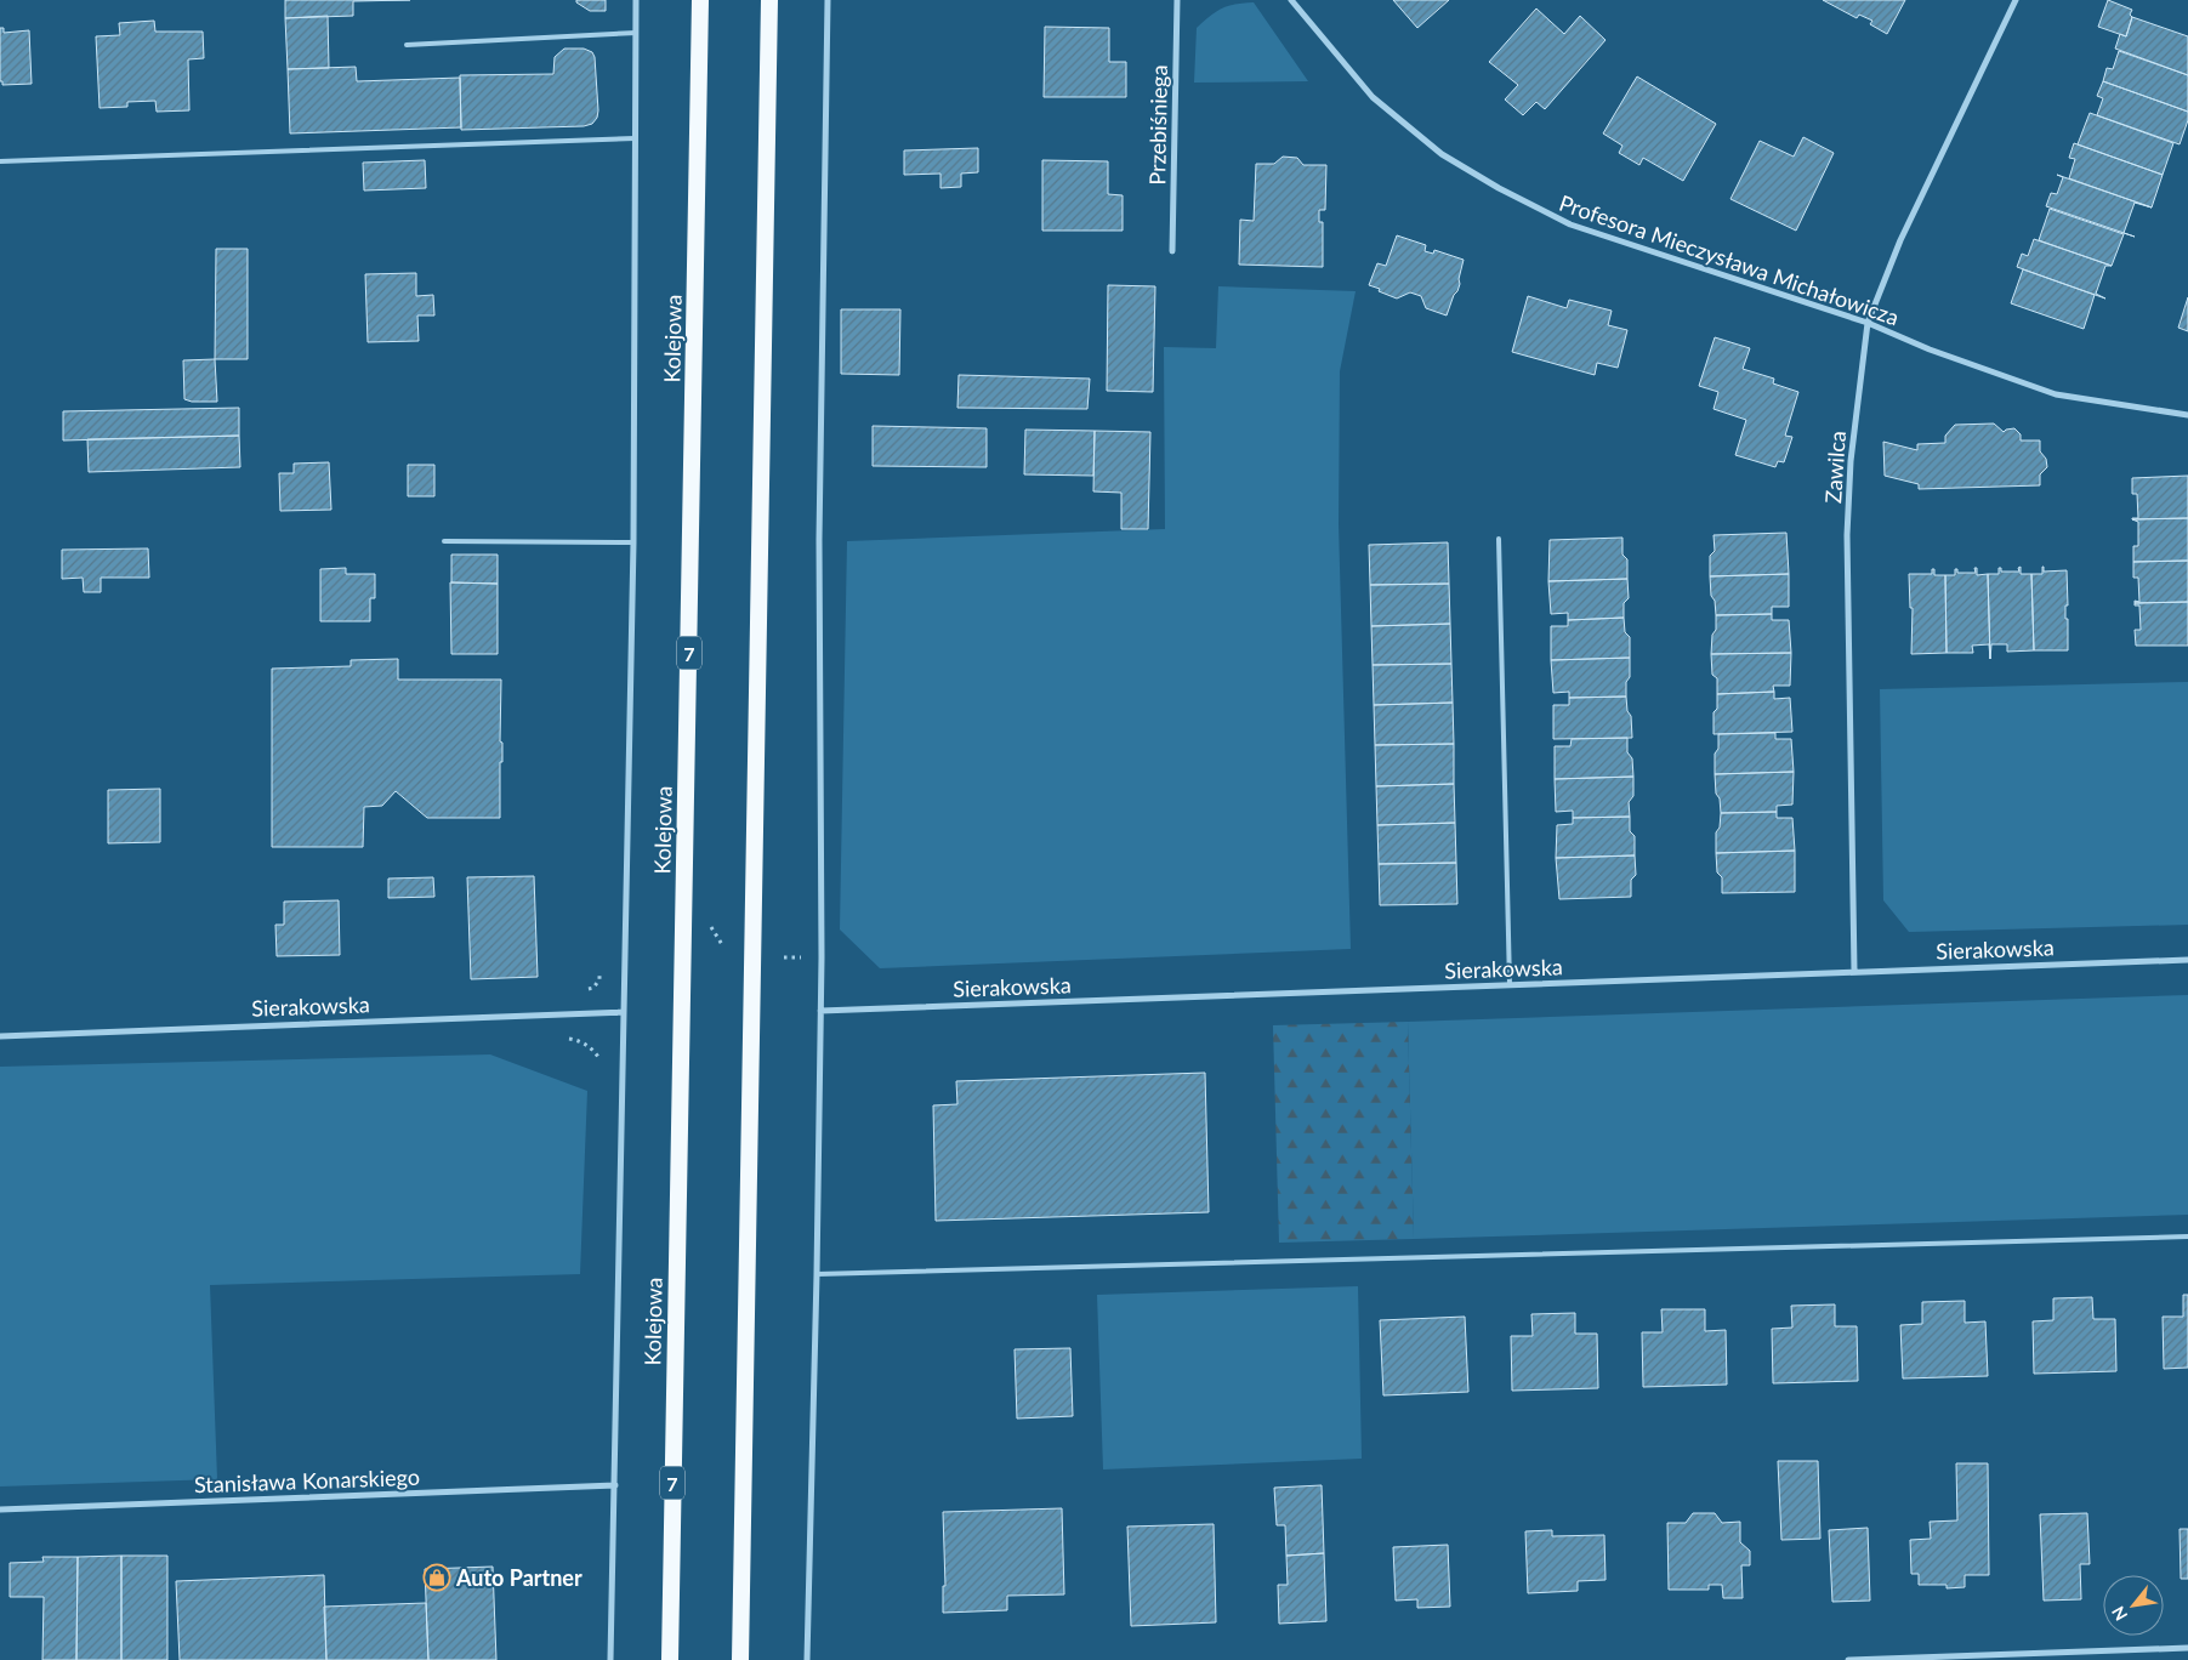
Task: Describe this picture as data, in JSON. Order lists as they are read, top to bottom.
{
  "streets": {
    "highway": ["Kolejowa", "7"],
    "street": [
      "Przebiśniega",
      "Profesora Mieczysława Michałowicza",
      "Zawilca",
      "Sierakowska",
      "Stanisława Konarskiego"
    ]
  },
  "crossings": [
    ["Profesora Mieczysława Michałowicza", "Zawilca"],
    ["Kolejowa", "Sierakowska"],
    ["Kolejowa", "Stanisława Konarskiego"],
    ["Zawilca", "Sierakowska"]
  ],
  "places": {
    "shop": ["Auto Partner"]
  },
  "north": "bottom left"
}
